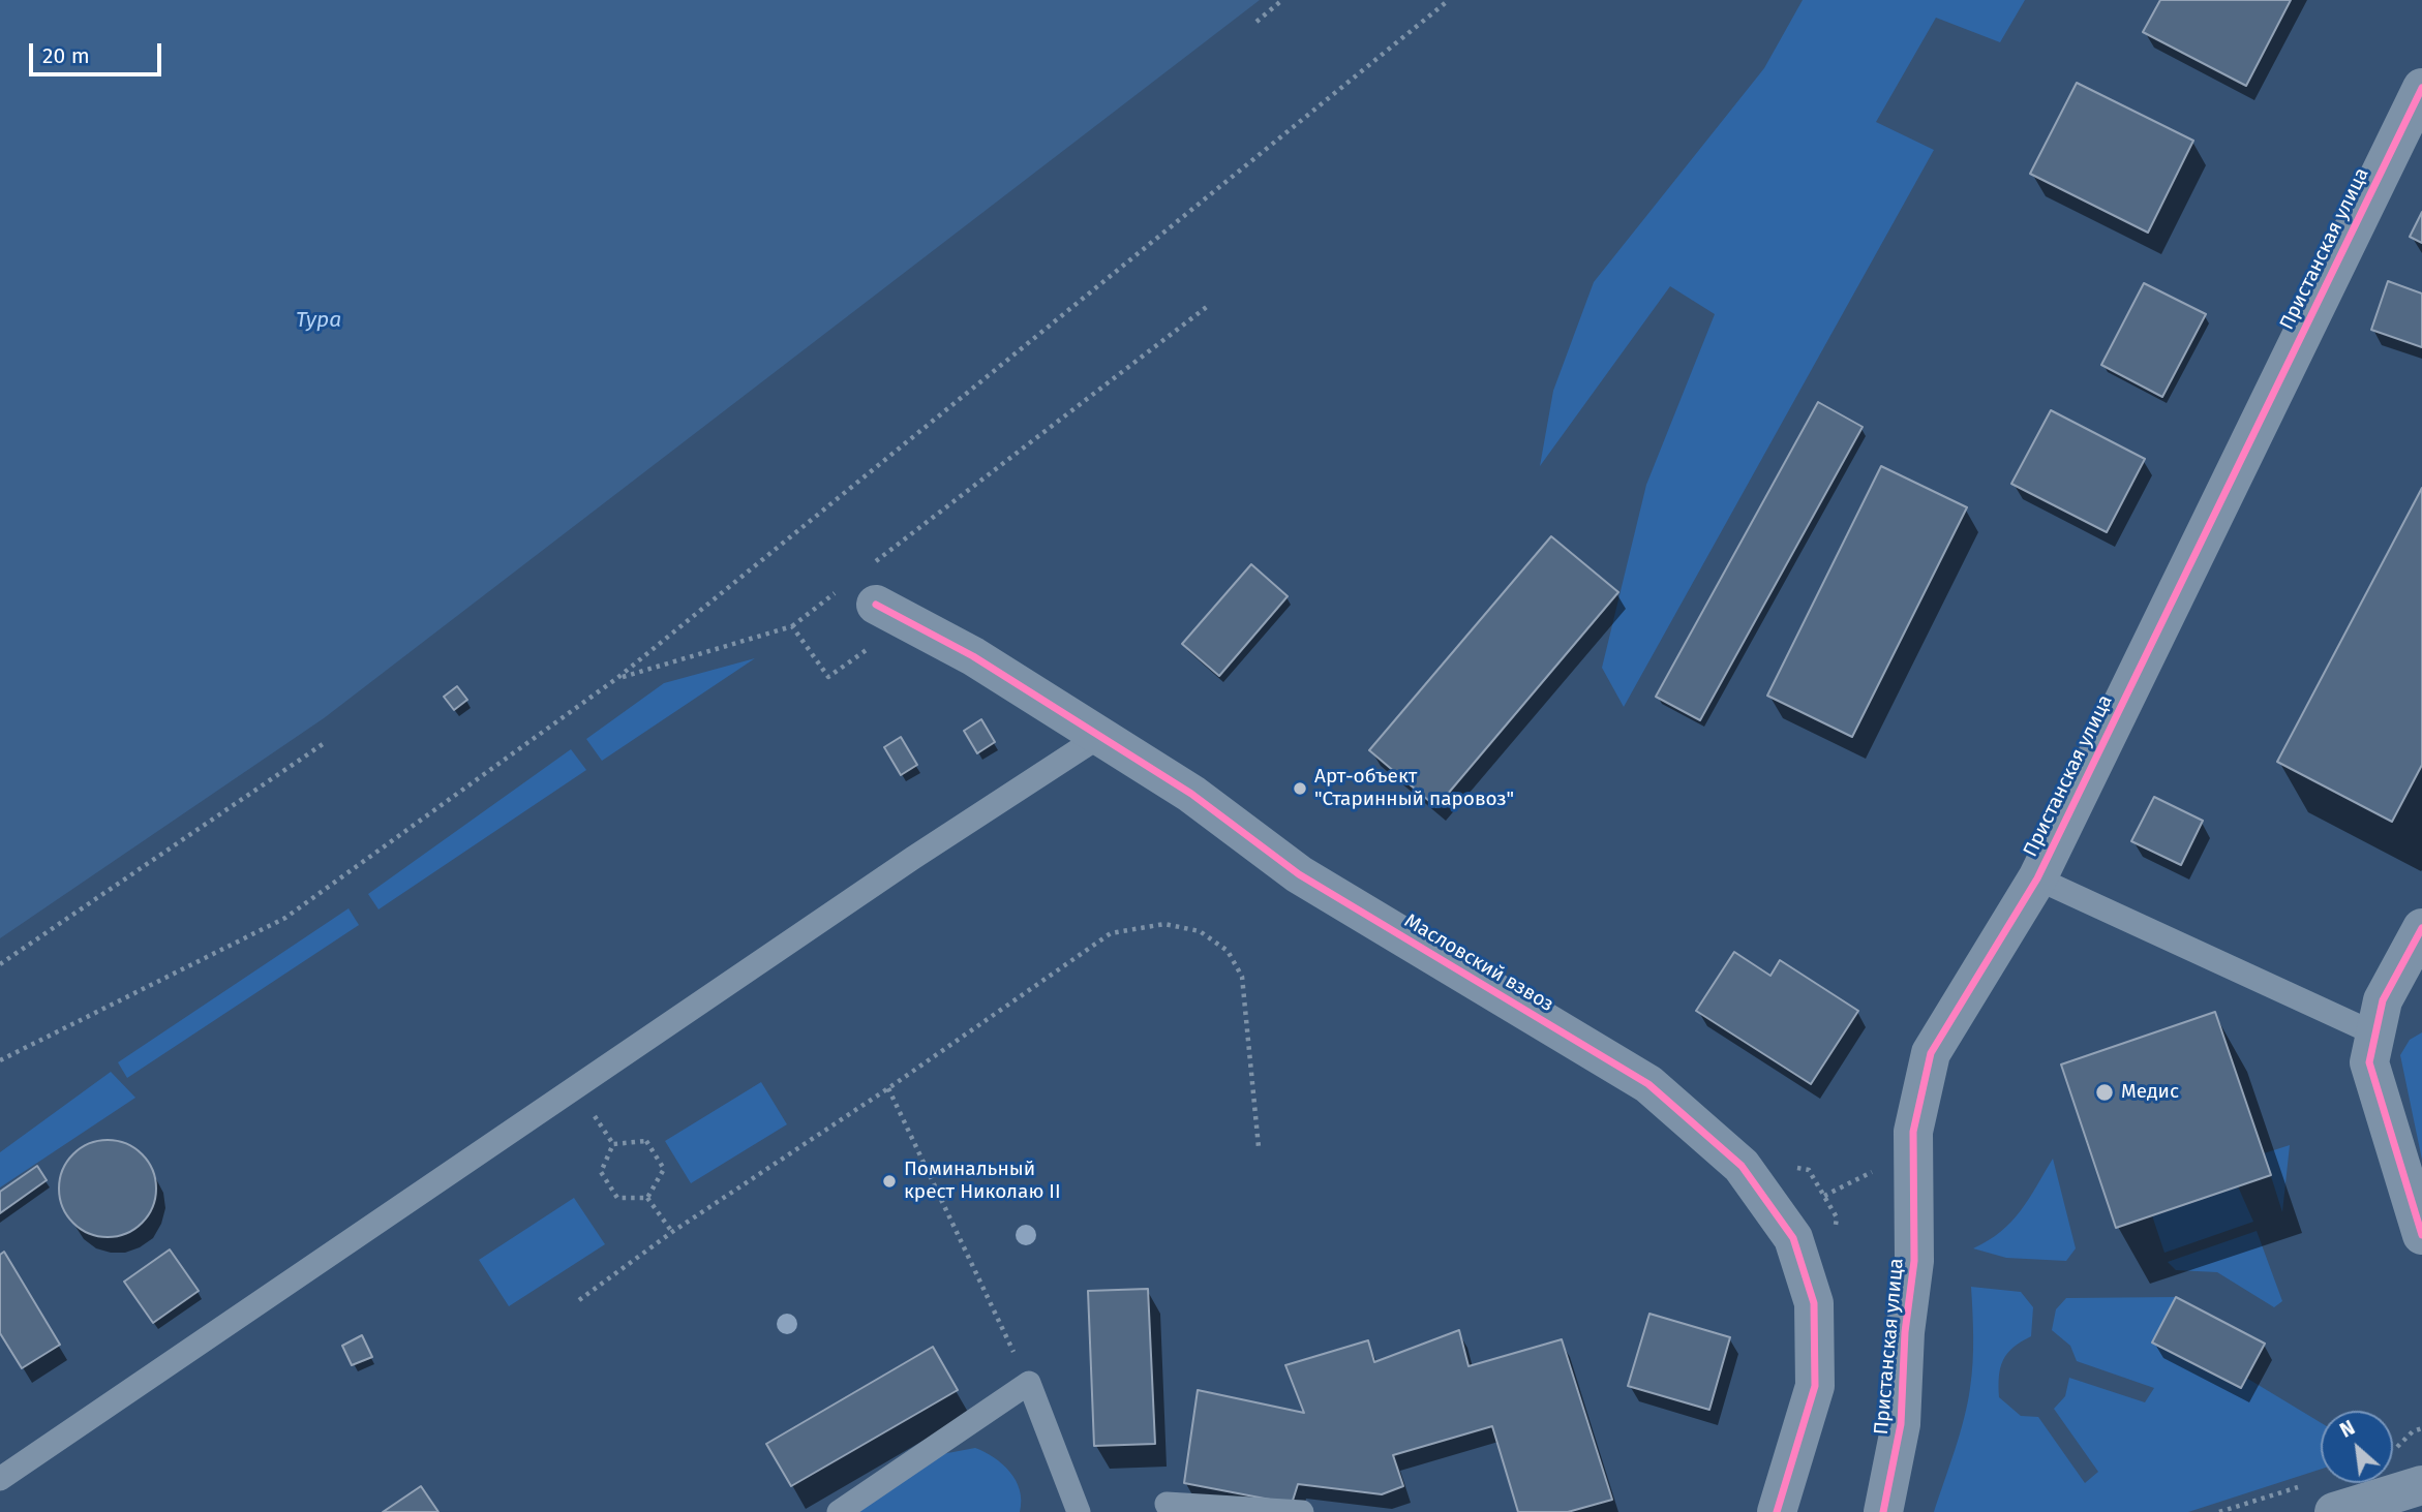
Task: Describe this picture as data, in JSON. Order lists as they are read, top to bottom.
{
  "streets": {
    "street": ["Пристанская улица", "Масловский взвоз"]
  },
  "water": ["Тура"],
  "places": ["Арт-объект \"Старинный паровоз\"", "Медис", "Поминальный крест Николаю II"],
  "scale_bar": "20 m",
  "north": "top left"
}
